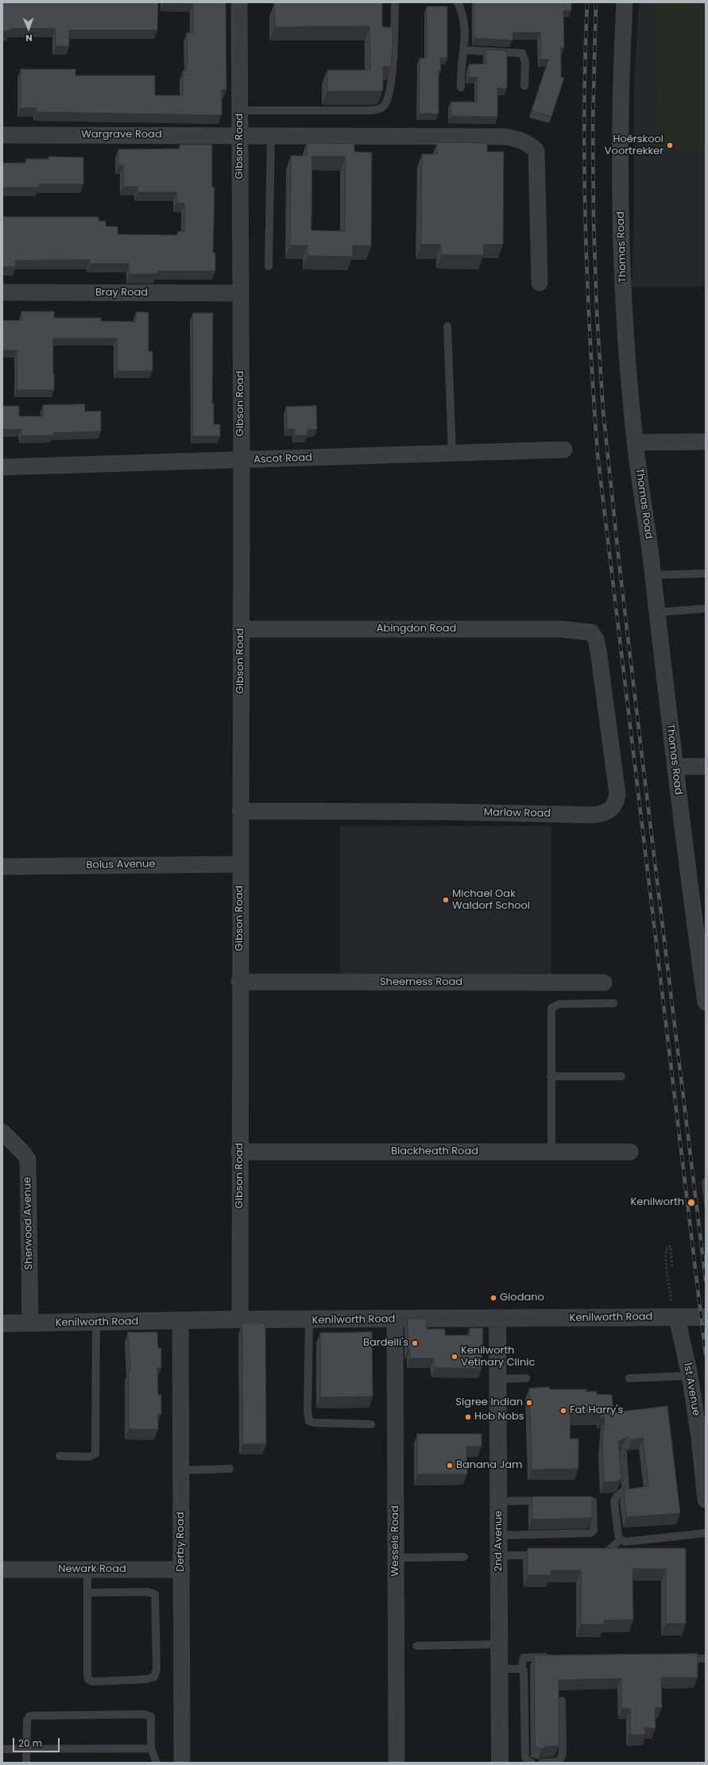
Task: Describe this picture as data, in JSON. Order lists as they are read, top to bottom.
{
  "streets": {
    "street": [
      "Wargrave Road",
      "Gibson Road",
      "Thomas Road",
      "Bray Road",
      "Ascot Road",
      "Abingdon Road",
      "Marlow Road",
      "Bolus Avenue",
      "Sheerness Road",
      "Blackheath Road",
      "Sherwood Avenue",
      "Kenilworth Road",
      "1st Avenue",
      "Wessels Road",
      "2nd Avenue",
      "Derby Road",
      "Newark Road"
    ]
  },
  "crossings": [
    ["Wargrave Road", "Gibson Road"],
    ["Gibson Road", "Bray Road"],
    ["Gibson Road", "Ascot Road"],
    ["Gibson Road", "Abingdon Road"],
    ["Gibson Road", "Marlow Road"],
    ["Gibson Road", "Bolus Avenue"],
    ["Gibson Road", "Sheerness Road"],
    ["Gibson Road", "Blackheath Road"],
    ["Gibson Road", "Kenilworth Road"],
    ["Abingdon Road", "Marlow Road"],
    ["Sherwood Avenue", "Kenilworth Road"],
    ["Kenilworth Road", "1st Avenue"],
    ["Kenilworth Road", "Wessels Road"],
    ["Kenilworth Road", "2nd Avenue"],
    ["Kenilworth Road", "Derby Road"],
    ["Derby Road", "Newark Road"]
  ],
  "places": [
    "Hoërskool Voortrekker",
    "Michael Oak Waldorf School",
    "Kenilworth",
    "Giodano",
    "Bardelli's",
    "Kenilworth Vetinary Clinic",
    "Sigree Indian",
    "Fat Harry's",
    "Hob Nobs",
    "Banana Jam"
  ],
  "scale_bar": "20 m",
  "north": "bottom"
}
